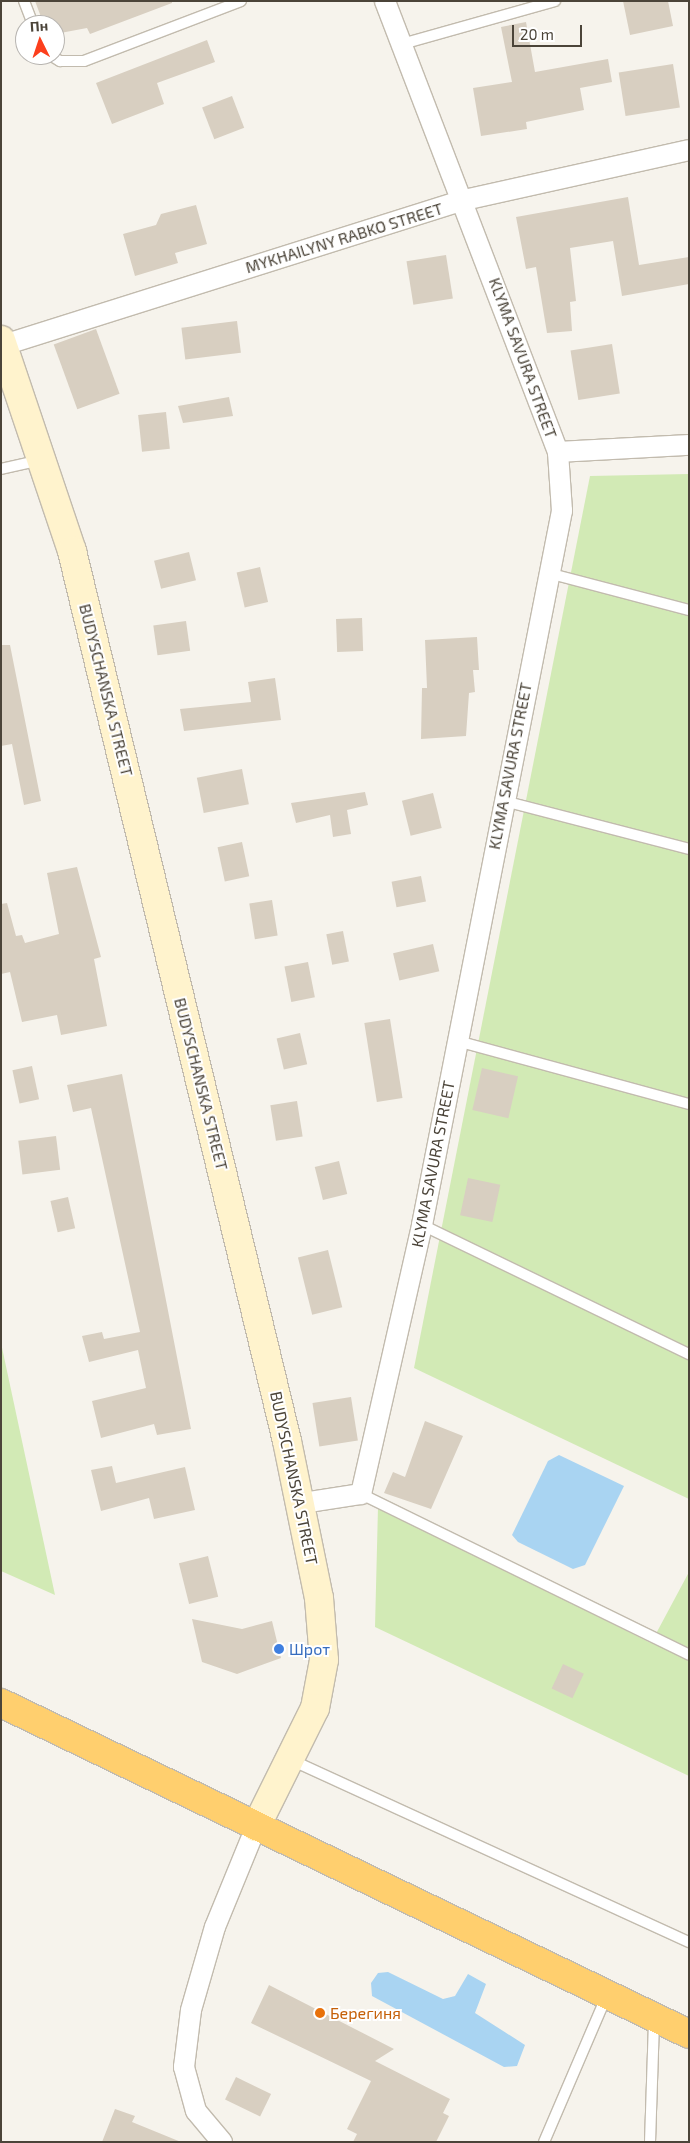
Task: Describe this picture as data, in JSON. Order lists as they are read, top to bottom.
{
  "streets": {
    "street": ["MYKHAILYNY RABKO STREET", "KLYMA SAVURA STREET", "BUDYSCHANSKA STREET"]
  },
  "crossings": [
    ["MYKHAILYNY RABKO STREET", "KLYMA SAVURA STREET"],
    ["MYKHAILYNY RABKO STREET", "BUDYSCHANSKA STREET"]
  ],
  "places": ["Шрот", "Берегиня"],
  "scale_bar": "20 m",
  "north": "top"
}
